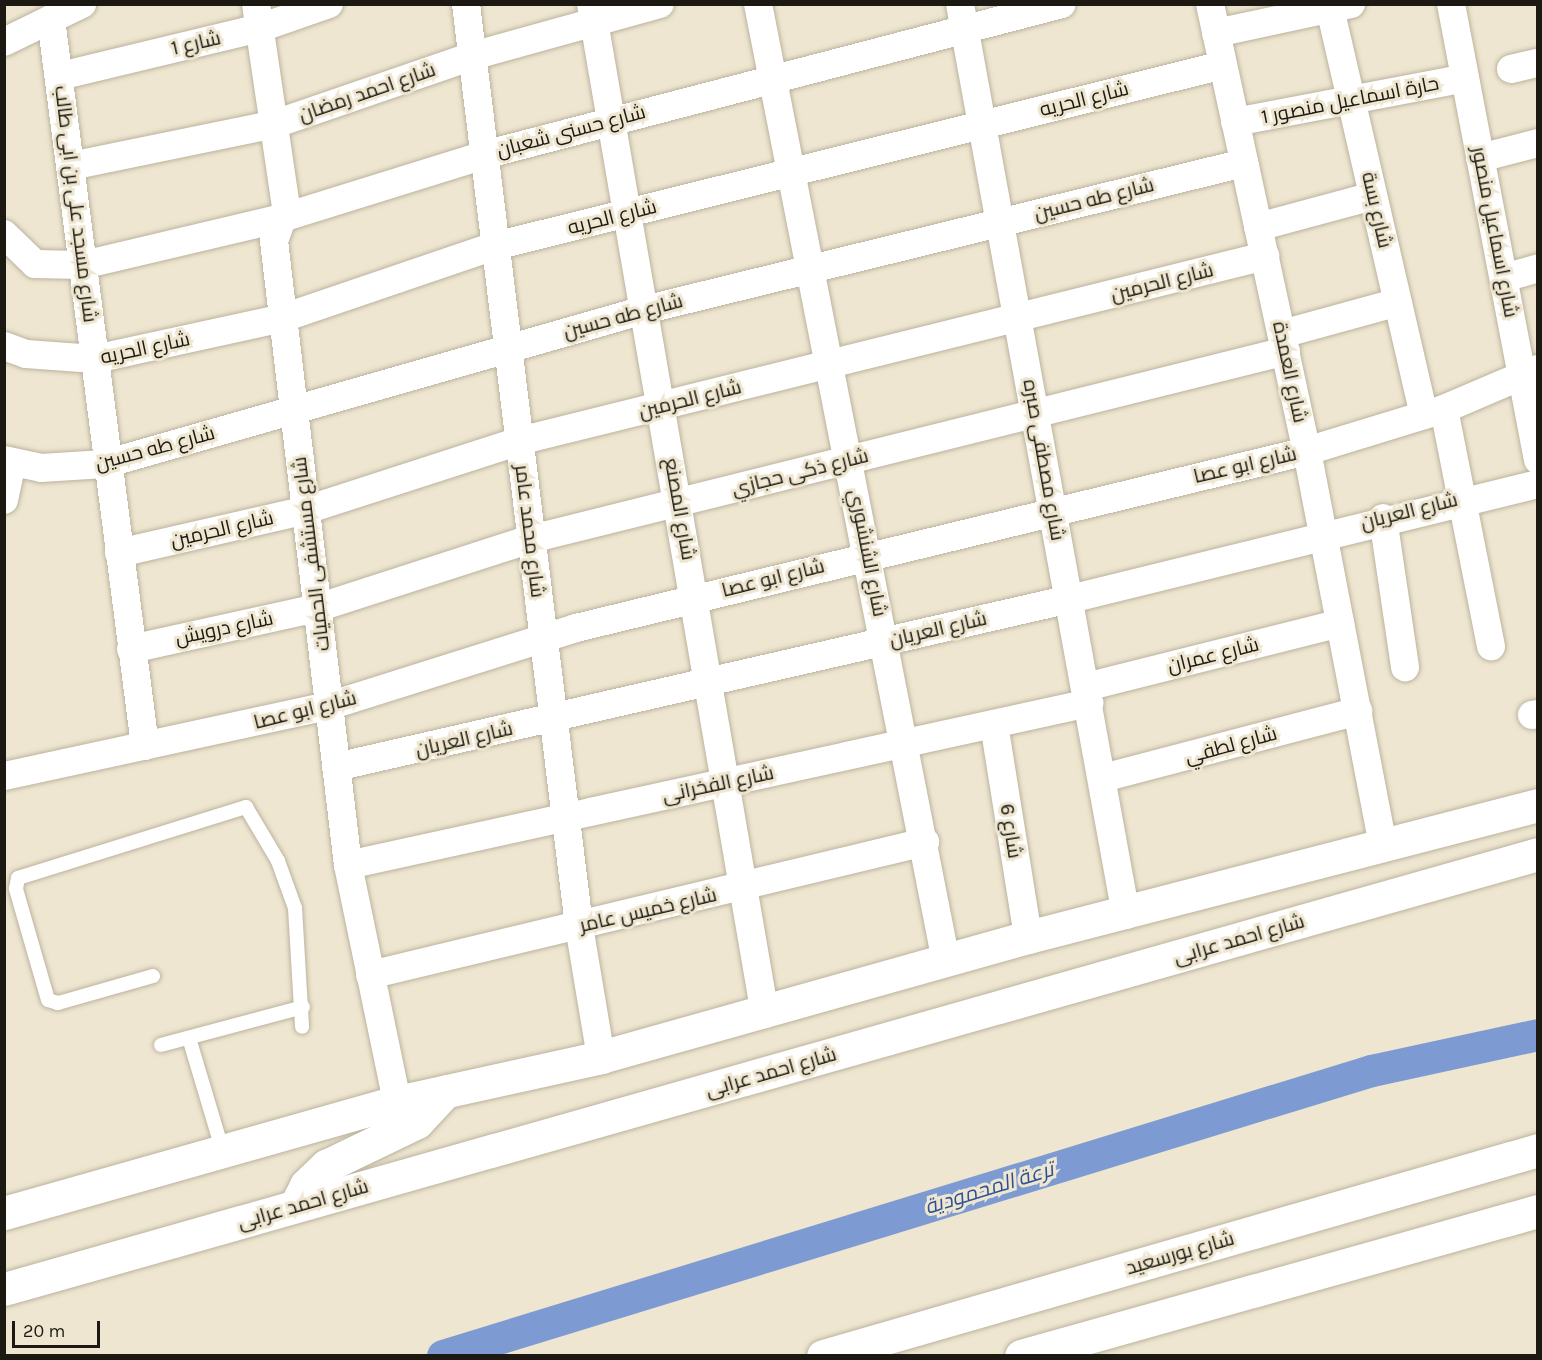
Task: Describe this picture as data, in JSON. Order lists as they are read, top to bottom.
{
  "streets": {
    "main road": ["شارع احمد عرابى", "شارع بورسعيد"],
    "street": [
      "شارع 1",
      "شارع احمد رمضان",
      "شارع الحريه",
      "حارة اسماعيل منصور 1",
      "شارع حسنى شعبان",
      "شارع طه حسين",
      "شارع مسجد على بن ابى طالب",
      "شارع بسة",
      "شارع اسماعيل منصور",
      "شارع الحرمين",
      "شارع العمدة",
      "شارع مصطفى صبره",
      "شارع ابو عصا",
      "شارع ذكى حجازي",
      "شارع المصنع",
      "شارع العريان",
      "شارع محمد عامر",
      "شارع الشنشوري",
      "شارع مستشفى الحميات",
      "شارع درويش",
      "شارع عمران",
      "شارع لطفي",
      "شارع الفخرانى",
      "شارع 6",
      "شارع خميس عامر"
    ]
  },
  "crossings": [
    ["شارع 1", "شارع مسجد على بن ابى طالب"],
    ["شارع 1", "شارع مستشفى الحميات"],
    ["شارع احمد رمضان", "شارع مسجد على بن ابى طالب"],
    ["شارع احمد رمضان", "شارع المصنع"],
    ["شارع احمد رمضان", "شارع محمد عامر"],
    ["شارع احمد رمضان", "شارع مستشفى الحميات"],
    ["شارع الحريه", "شارع مسجد على بن ابى طالب"],
    ["شارع الحريه", "شارع العمدة"],
    ["شارع الحريه", "شارع مصطفى صبره"],
    ["شارع الحريه", "شارع المصنع"],
    ["شارع الحريه", "شارع محمد عامر"],
    ["شارع الحريه", "شارع الشنشوري"],
    ["شارع الحريه", "شارع مستشفى الحميات"],
    ["حارة اسماعيل منصور 1", "شارع بسة"],
    ["حارة اسماعيل منصور 1", "شارع اسماعيل منصور"],
    ["حارة اسماعيل منصور 1", "شارع العمدة"],
    ["شارع حسنى شعبان", "شارع مسجد على بن ابى طالب"],
    ["شارع حسنى شعبان", "شارع مصطفى صبره"],
    ["شارع حسنى شعبان", "شارع المصنع"],
    ["شارع حسنى شعبان", "شارع محمد عامر"],
    ["شارع حسنى شعبان", "شارع الشنشوري"],
    ["شارع حسنى شعبان", "شارع مستشفى الحميات"],
    ["شارع طه حسين", "شارع مسجد على بن ابى طالب"],
    ["شارع طه حسين", "شارع العمدة"],
    ["شارع طه حسين", "شارع مصطفى صبره"],
    ["شارع طه حسين", "شارع المصنع"],
    ["شارع طه حسين", "شارع محمد عامر"],
    ["شارع طه حسين", "شارع الشنشوري"],
    ["شارع طه حسين", "شارع مستشفى الحميات"],
    ["شارع مسجد على بن ابى طالب", "شارع الحرمين"],
    ["شارع مسجد على بن ابى طالب", "شارع ابو عصا"],
    ["شارع مسجد على بن ابى طالب", "شارع درويش"],
    ["شارع بسة", "شارع ابو عصا"],
    ["شارع بسة", "شارع ذكى حجازي"],
    ["شارع بسة", "شارع العريان"],
    ["شارع اسماعيل منصور", "شارع ابو عصا"],
    ["شارع الحرمين", "شارع العمدة"],
    ["شارع الحرمين", "شارع مصطفى صبره"],
    ["شارع الحرمين", "شارع المصنع"],
    ["شارع الحرمين", "شارع محمد عامر"],
    ["شارع الحرمين", "شارع الشنشوري"],
    ["شارع الحرمين", "شارع مستشفى الحميات"],
    ["شارع العمدة", "شارع ابو عصا"],
    ["شارع العمدة", "شارع ذكى حجازي"],
    ["شارع العمدة", "شارع العريان"],
    ["شارع العمدة", "شارع عمران"],
    ["شارع العمدة", "شارع لطفي"],
    ["شارع مصطفى صبره", "شارع ابو عصا"],
    ["شارع مصطفى صبره", "شارع ذكى حجازي"],
    ["شارع مصطفى صبره", "شارع العريان"],
    ["شارع مصطفى صبره", "شارع عمران"],
    ["شارع مصطفى صبره", "شارع لطفي"],
    ["شارع مصطفى صبره", "شارع الفخرانى"],
    ["شارع ابو عصا", "شارع المصنع"],
    ["شارع ابو عصا", "شارع محمد عامر"],
    ["شارع ابو عصا", "شارع الشنشوري"],
    ["شارع ابو عصا", "شارع مستشفى الحميات"],
    ["شارع ذكى حجازي", "شارع المصنع"],
    ["شارع ذكى حجازي", "شارع محمد عامر"],
    ["شارع ذكى حجازي", "شارع الشنشوري"],
    ["شارع ذكى حجازي", "شارع مستشفى الحميات"],
    ["شارع ذكى حجازي", "شارع درويش"],
    ["شارع المصنع", "شارع العريان"],
    ["شارع المصنع", "شارع الفخرانى"],
    ["شارع المصنع", "شارع خميس عامر"],
    ["شارع العريان", "شارع محمد عامر"],
    ["شارع العريان", "شارع الشنشوري"],
    ["شارع العريان", "شارع مستشفى الحميات"],
    ["شارع محمد عامر", "شارع الفخرانى"],
    ["شارع محمد عامر", "شارع خميس عامر"],
    ["شارع الشنشوري", "شارع الفخرانى"],
    ["شارع الشنشوري", "شارع خميس عامر"],
    ["شارع مستشفى الحميات", "شارع درويش"],
    ["شارع مستشفى الحميات", "شارع الفخرانى"],
    ["شارع مستشفى الحميات", "شارع خميس عامر"],
    ["شارع عمران", "شارع الفخرانى"],
    ["شارع الفخرانى", "شارع 6"]
  ],
  "water": ["ترعة المحمودية"],
  "scale_bar": "20 m"
}
